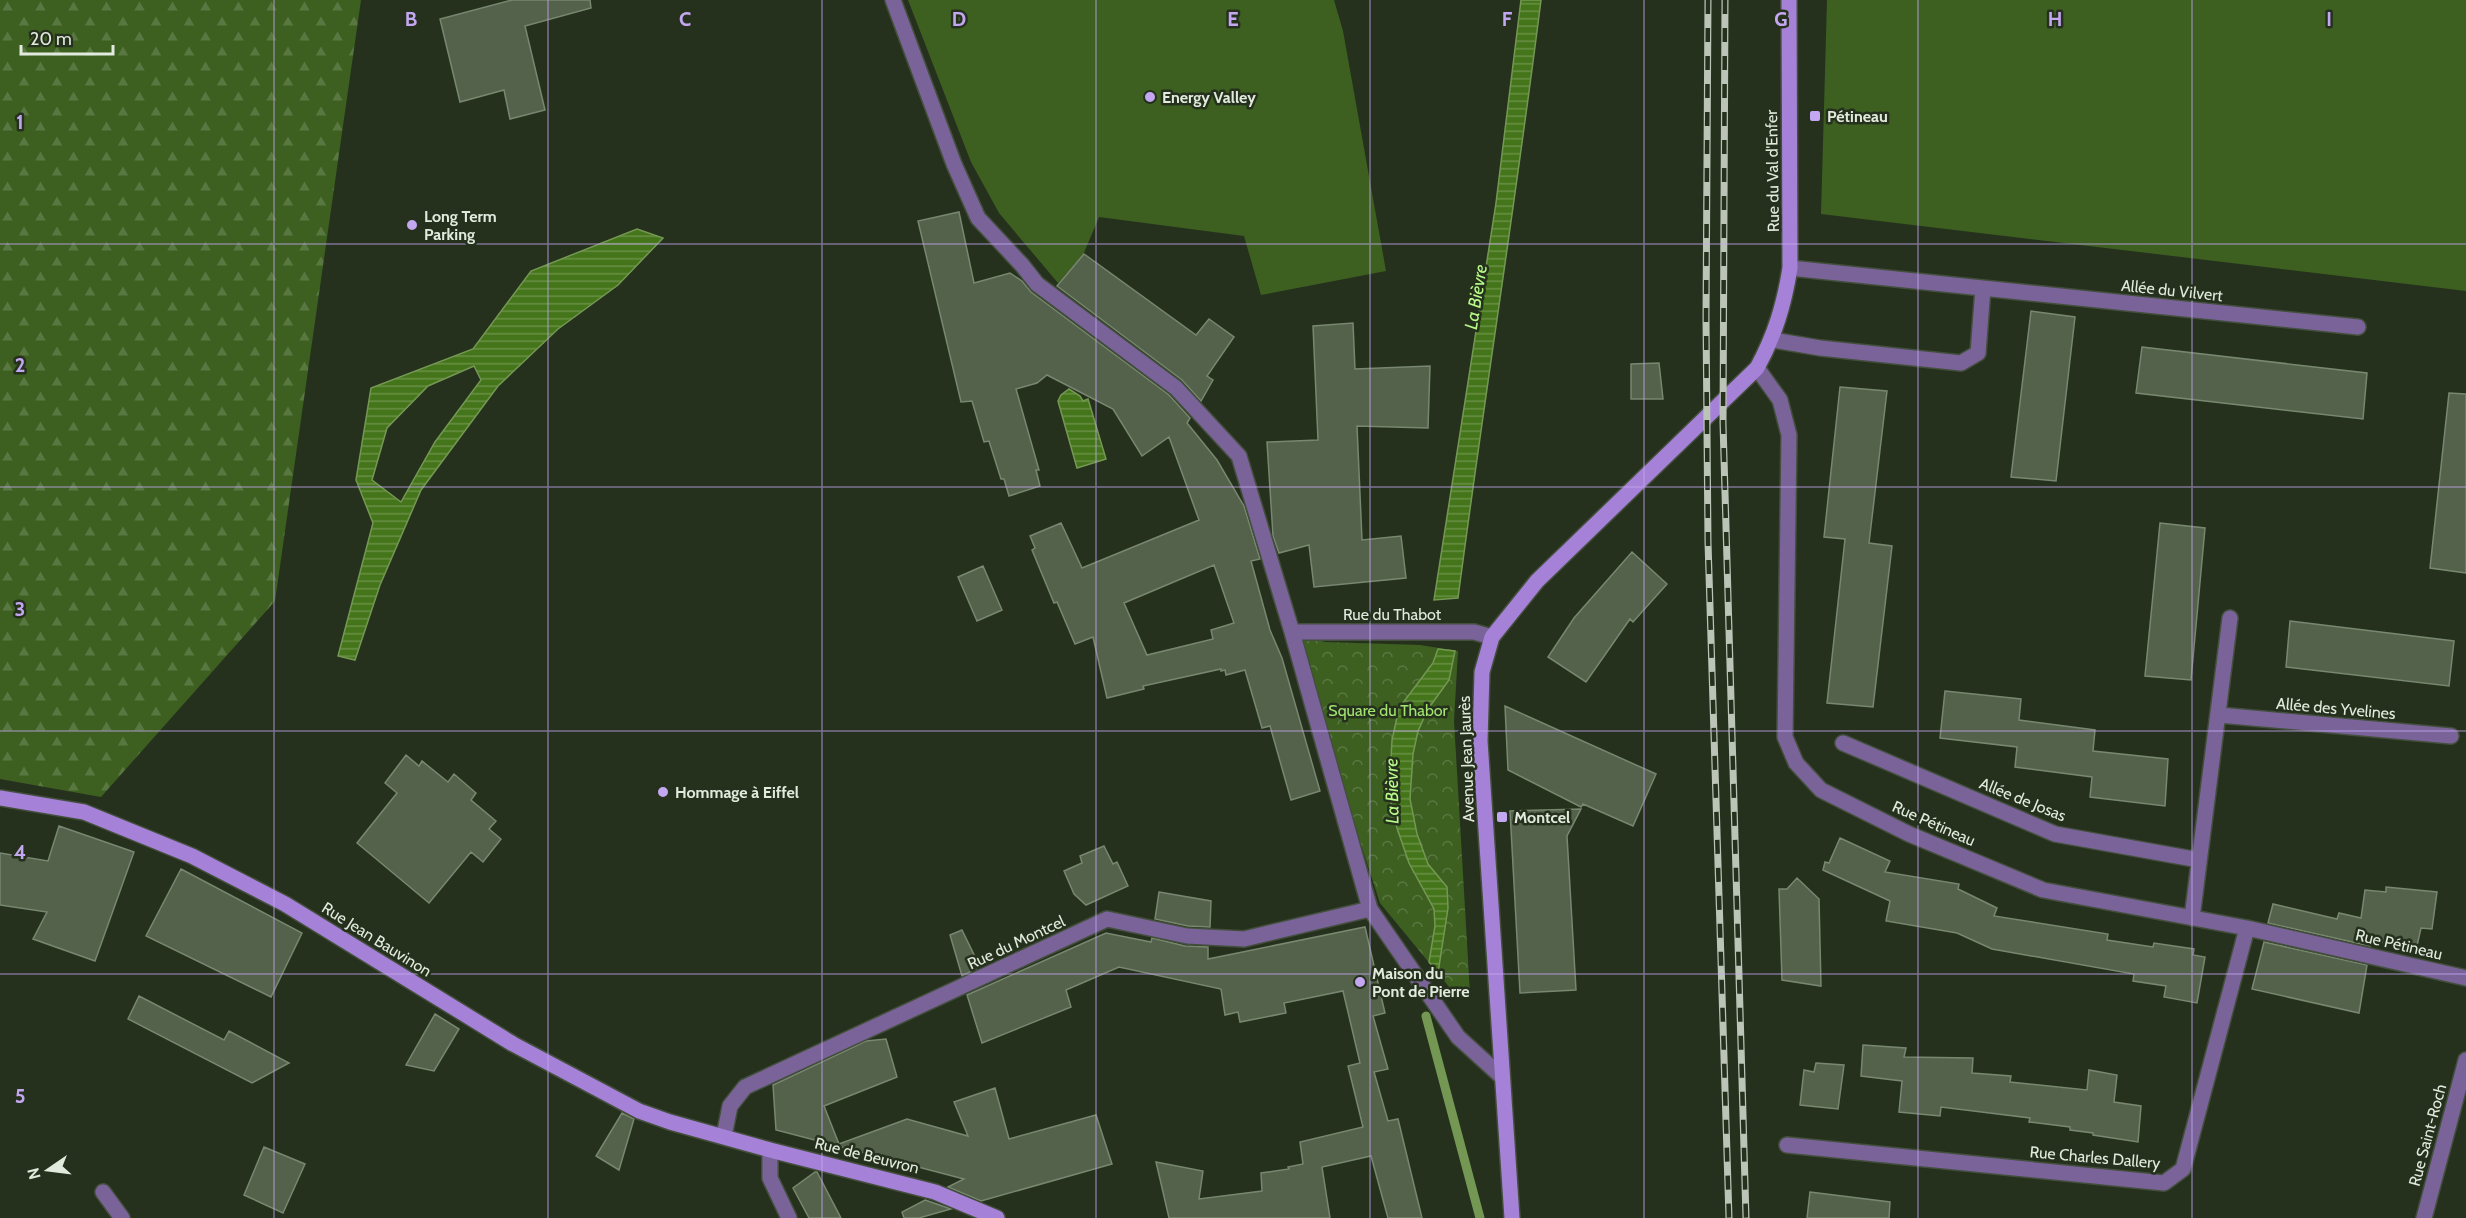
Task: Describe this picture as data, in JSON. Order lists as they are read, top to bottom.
{
  "streets": {
    "street": [
      "Rue du Val d'Enfer",
      "Allée du Vilvert",
      "Rue du Thabot",
      "Allée des Yvelines",
      "Avenue Jean Jaurès",
      "Allée de Josas",
      "Rue Pétineau",
      "Rue Jean Bauvinon",
      "Rue du Montcel",
      "Rue Saint-Roch",
      "Rue de Beuvron",
      "Rue Charles Dallery"
    ]
  },
  "crossings": [
    ["Rue du Val d'Enfer", "Allée du Vilvert"],
    ["Rue du Val d'Enfer", "Avenue Jean Jaurès"],
    ["Rue du Thabot", "Avenue Jean Jaurès"],
    ["Avenue Jean Jaurès", "Rue Pétineau"],
    ["Rue Pétineau", "Rue Charles Dallery"],
    ["Rue Jean Bauvinon", "Rue du Montcel"],
    ["Rue Jean Bauvinon", "Rue de Beuvron"],
    ["Rue du Montcel", "Rue de Beuvron"]
  ],
  "water": ["La Bièvre"],
  "parks": ["Square du Thabor"],
  "places": {
    "other": [
      "Energy Valley",
      "Long Term Parking",
      "Hommage à Eiffel",
      "Maison du Pont de Pierre"
    ],
    "transit": ["Pétineau", "Montcel"]
  },
  "scale_bar": "20 m",
  "north": "left",
  "grid": {
    "columns": [
      "B",
      "C",
      "D",
      "E",
      "F",
      "G",
      "H",
      "I"
    ],
    "rows": [
      "1",
      "2",
      "3",
      "4",
      "5"
    ]
  }
}
